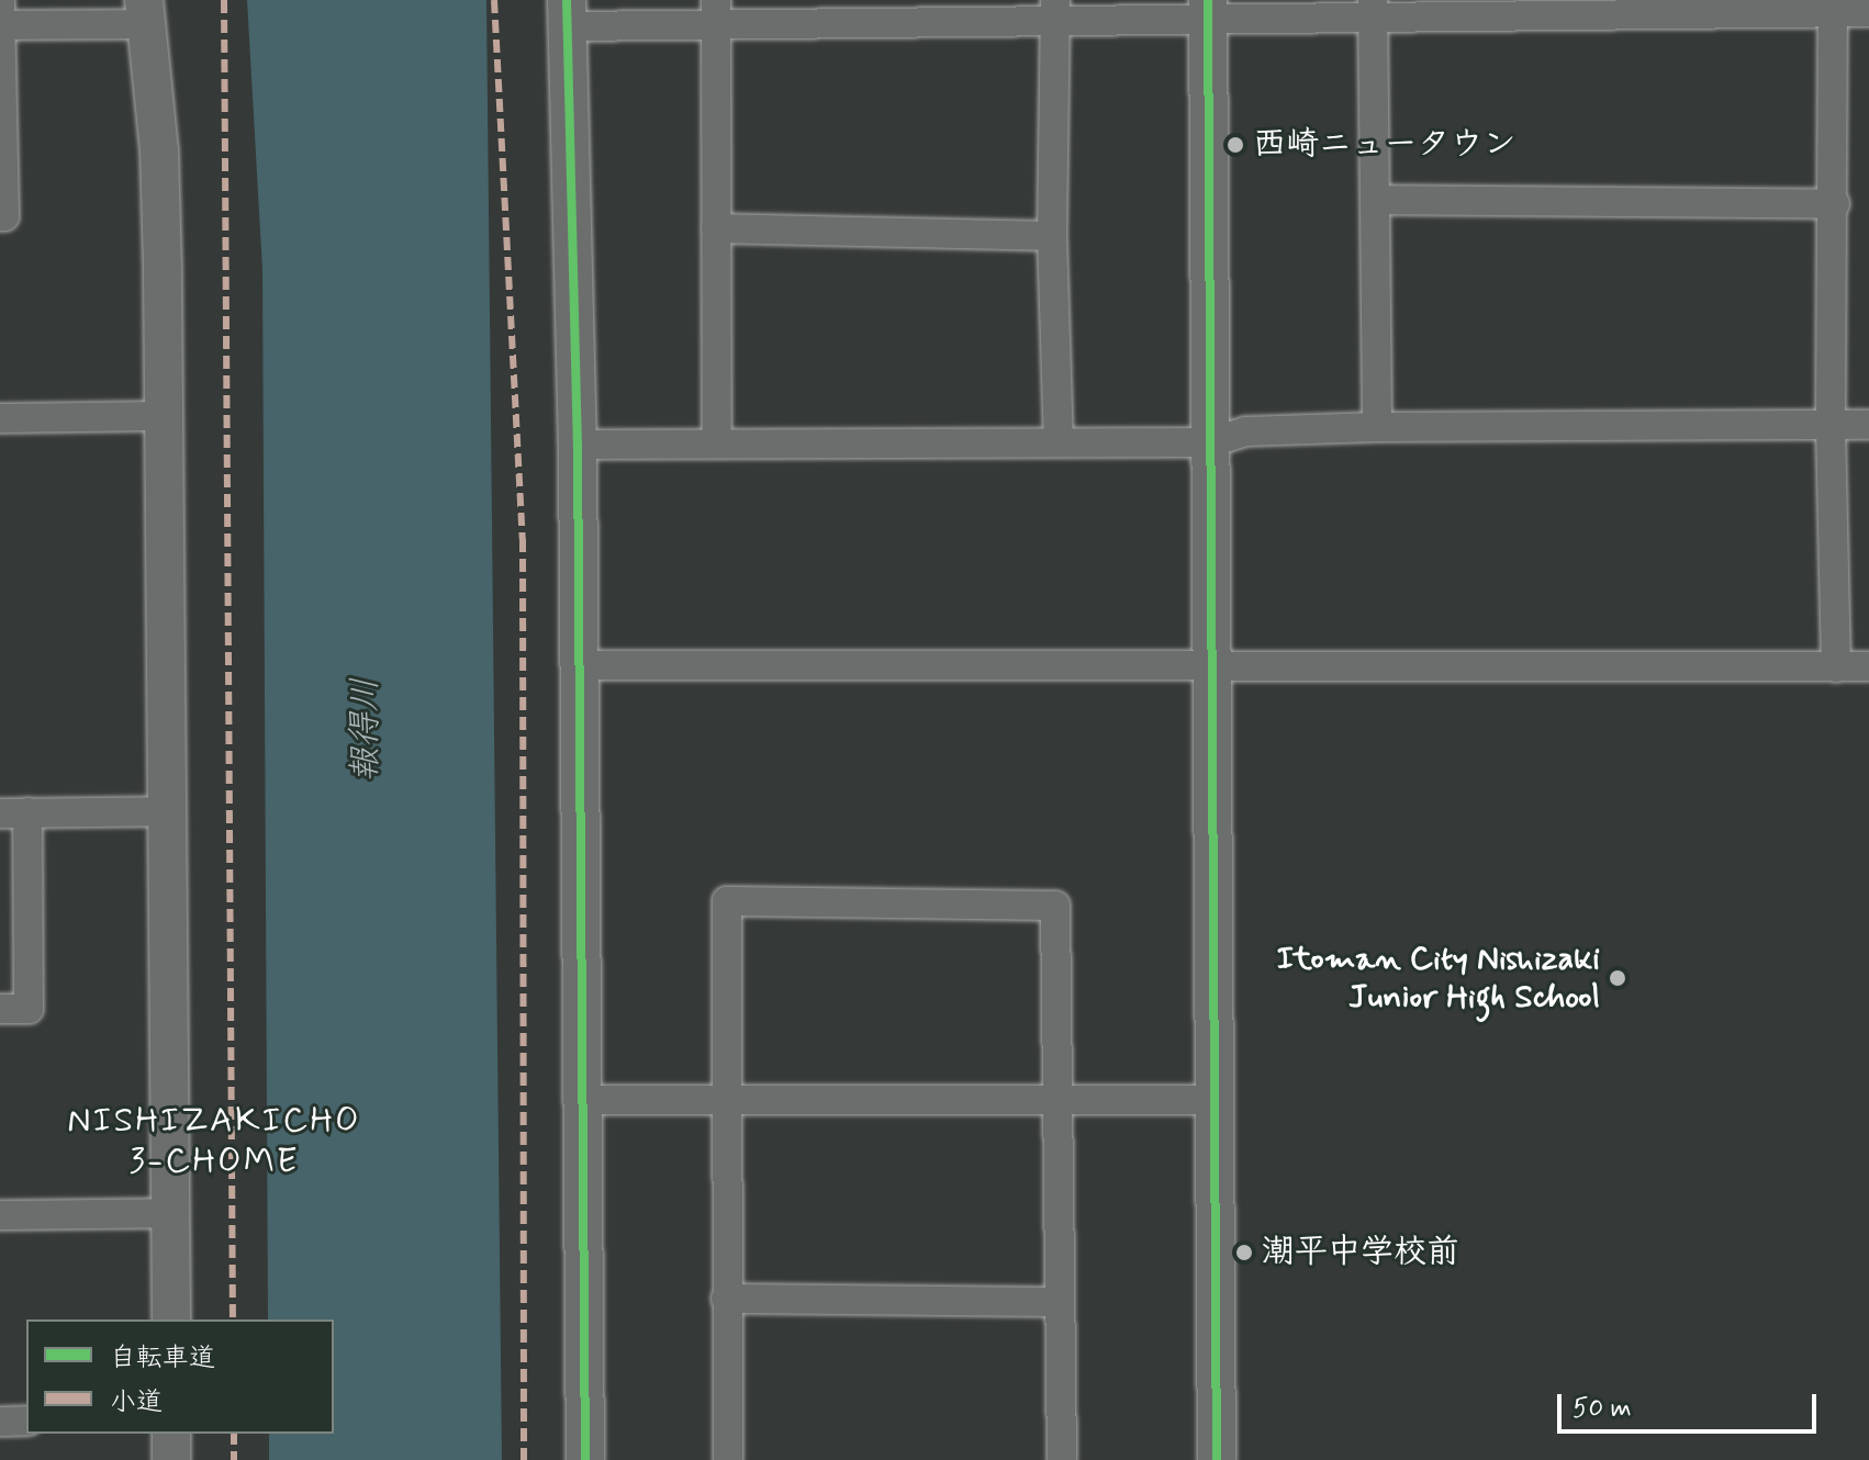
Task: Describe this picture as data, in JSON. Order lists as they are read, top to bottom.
{
  "districts": ["NISHIZAKICHO 3-CHOME"],
  "water": ["報得川"],
  "places": ["西崎ニュータウン", "Itoman City Nishizaki Junior High School", "潮平中学校前"],
  "legend": ["自転車道", "小道"],
  "scale_bar": "50 m"
}
